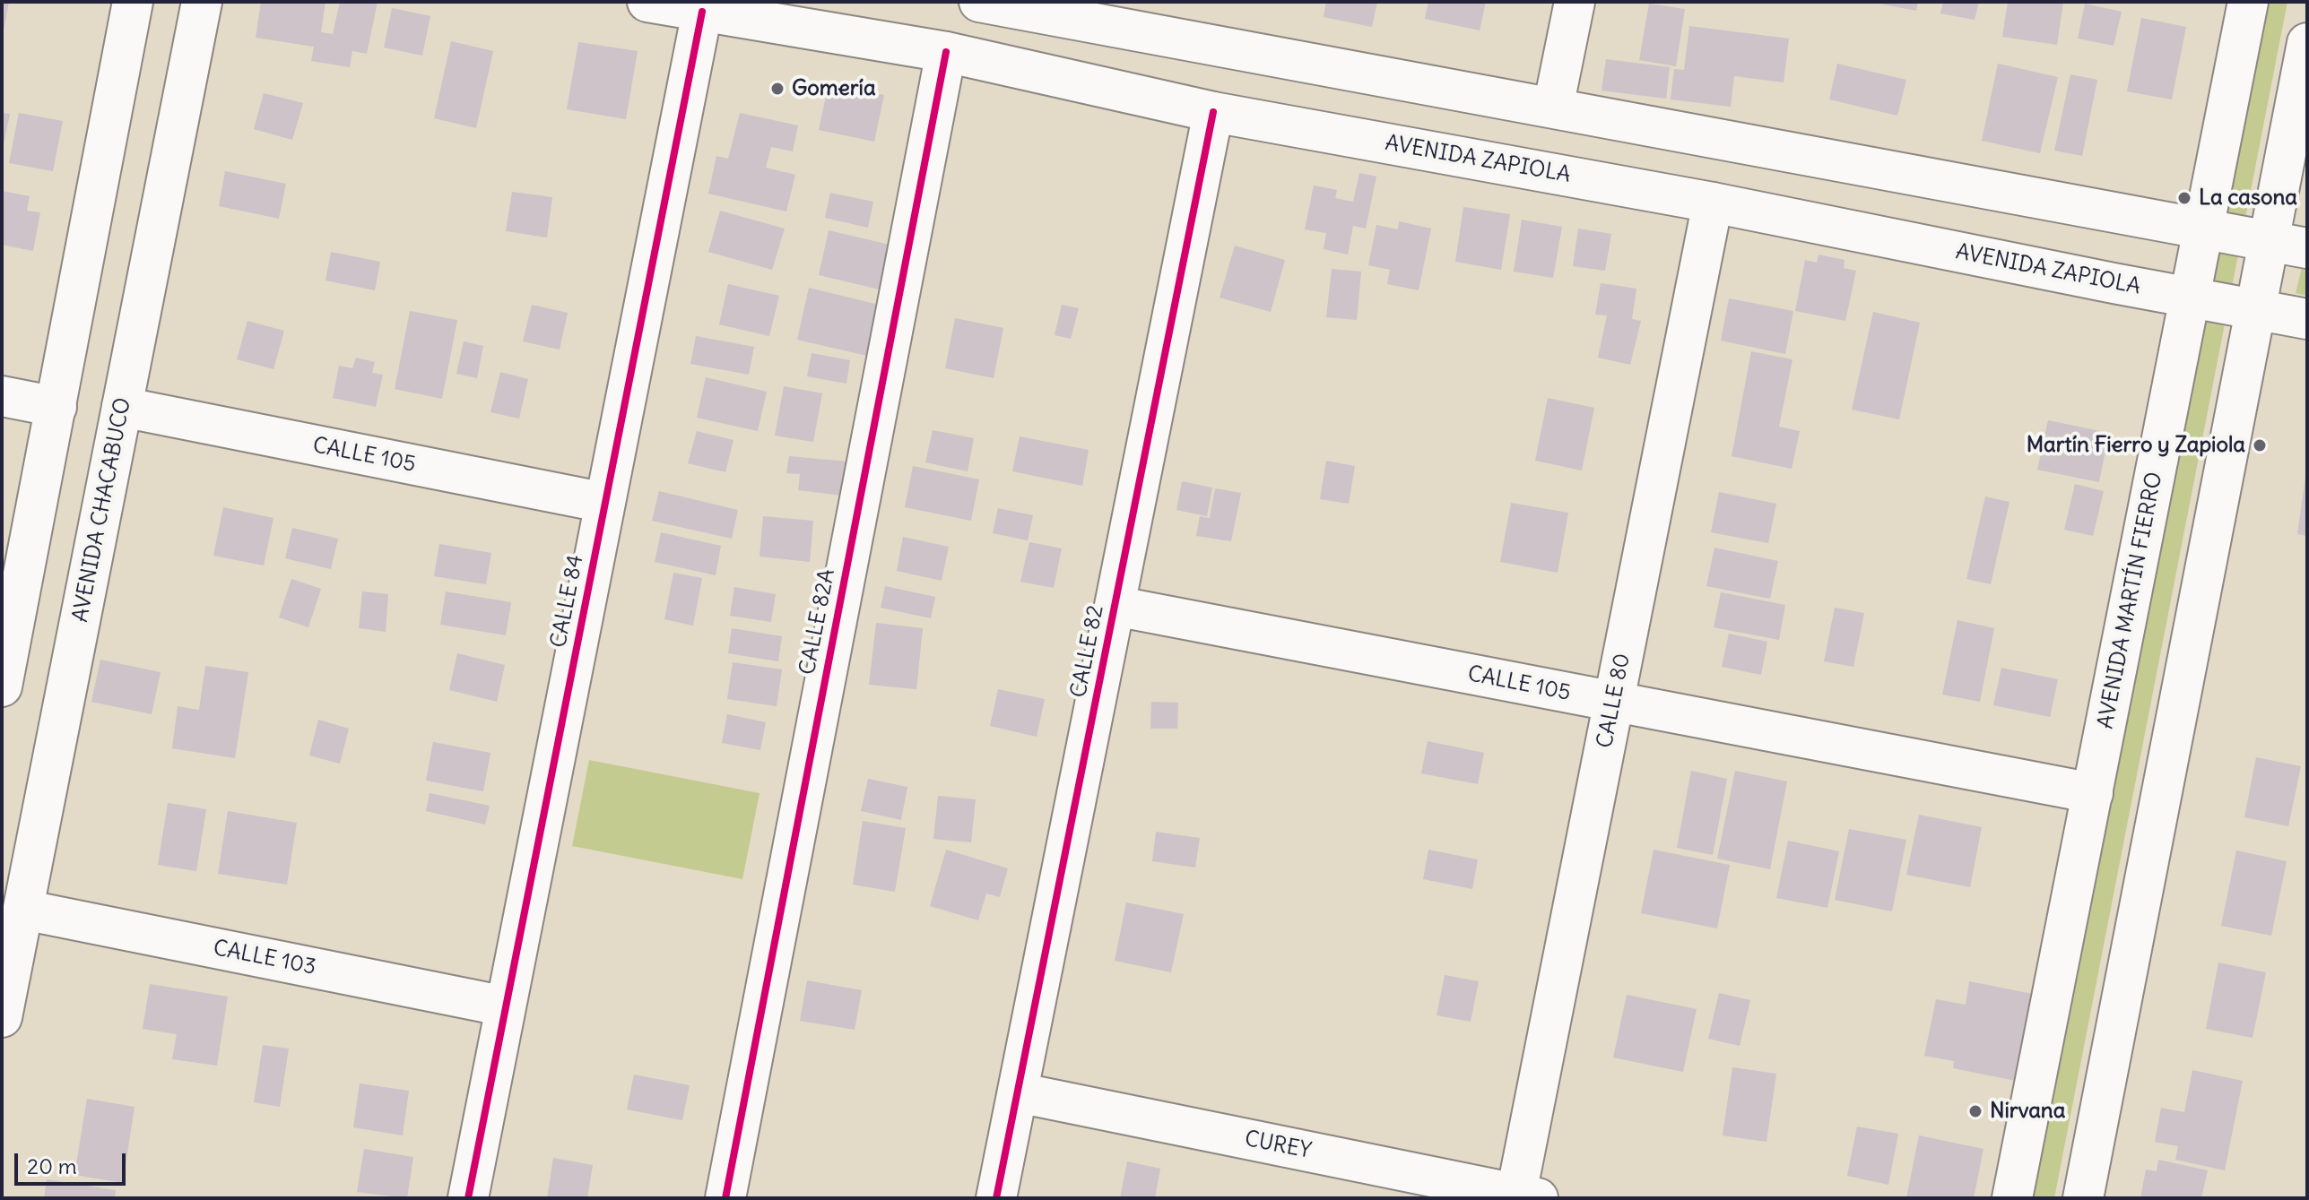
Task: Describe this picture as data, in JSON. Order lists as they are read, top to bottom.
{
  "streets": {
    "main road": [
      "AVENIDA ZAPIOLA",
      "CALLE 105",
      "AVENIDA CHACABUCO",
      "AVENIDA MARTÍN FIERRO",
      "CALLE 84",
      "CALLE 82A",
      "CALLE 82",
      "CALLE 80",
      "CALLE 103",
      "CUREY"
    ]
  },
  "crossings": [
    ["AVENIDA ZAPIOLA", "AVENIDA MARTÍN FIERRO"],
    ["AVENIDA ZAPIOLA", "CALLE 84"],
    ["AVENIDA ZAPIOLA", "CALLE 82A"],
    ["AVENIDA ZAPIOLA", "CALLE 82"],
    ["AVENIDA ZAPIOLA", "CALLE 80"],
    ["CALLE 105", "AVENIDA CHACABUCO"],
    ["CALLE 105", "AVENIDA MARTÍN FIERRO"],
    ["CALLE 105", "CALLE 84"],
    ["CALLE 105", "CALLE 82"],
    ["CALLE 105", "CALLE 80"],
    ["AVENIDA CHACABUCO", "CALLE 103"],
    ["CALLE 84", "CALLE 103"],
    ["CALLE 82", "CUREY"],
    ["CALLE 80", "CUREY"]
  ],
  "places": [
    "Gomería",
    "La casona",
    "Martín Fierro y Zapiola",
    "Nirvana"
  ],
  "scale_bar": "20 m"
}
